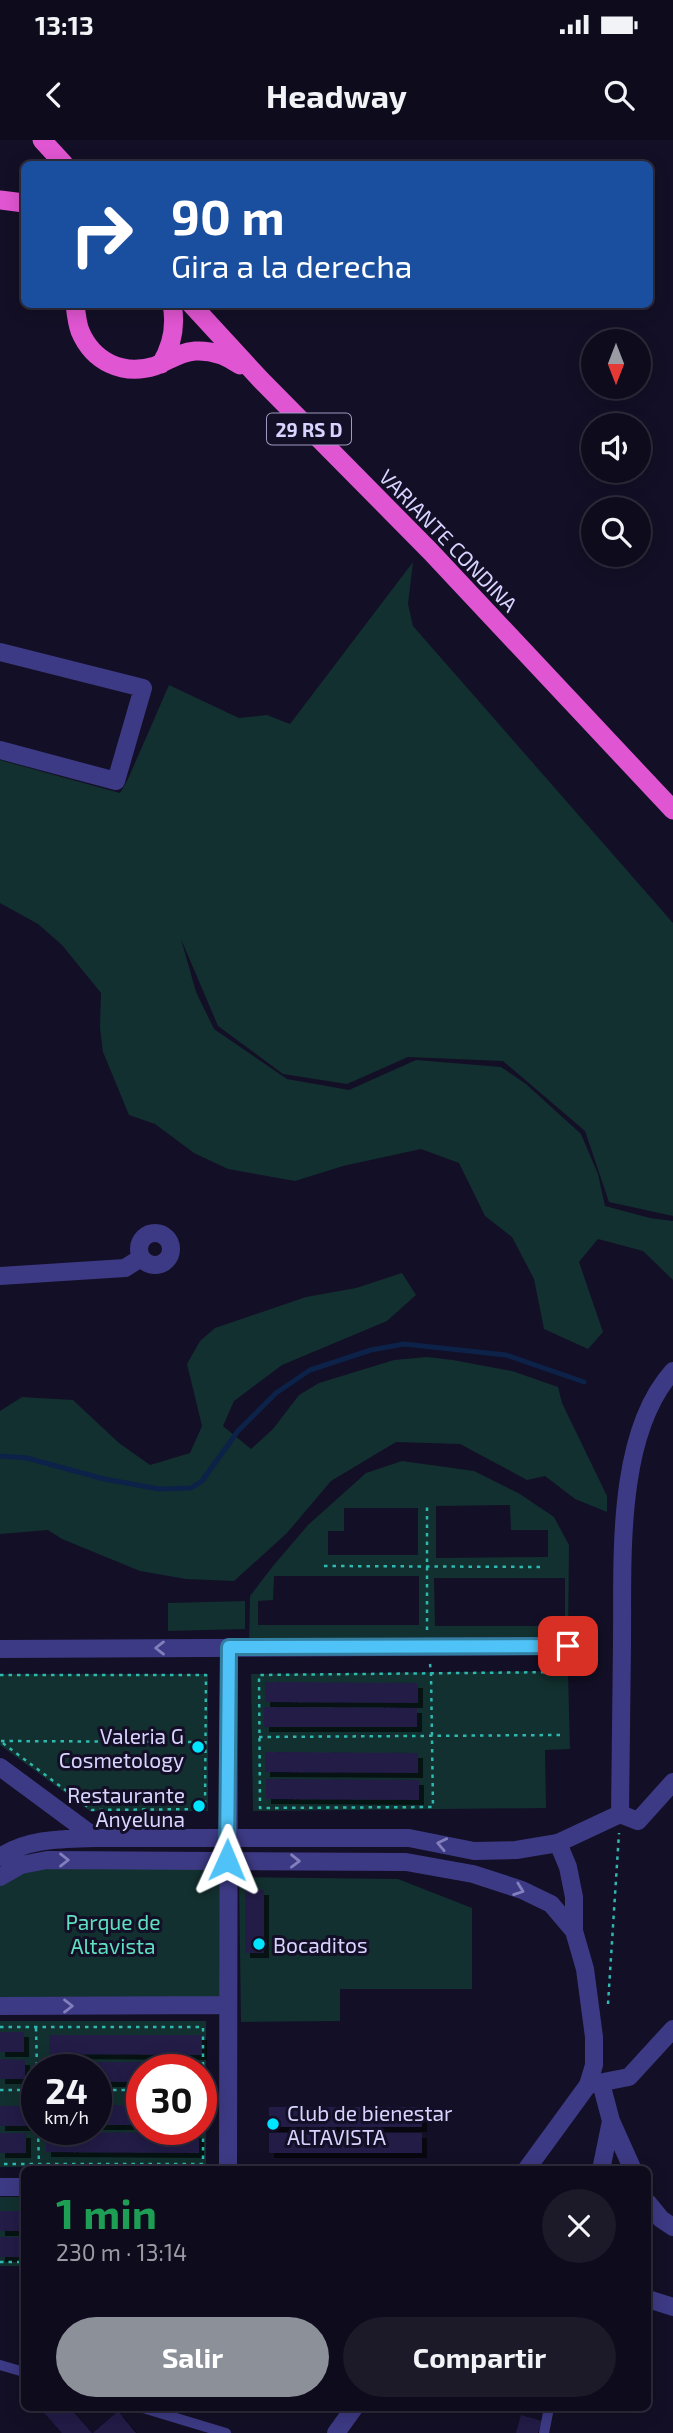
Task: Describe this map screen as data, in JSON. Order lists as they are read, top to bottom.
{
  "streets": {
    "highway": ["29 RS D", "VARIANTE CONDINA"]
  },
  "parks": ["Parque de Altavista"],
  "places": [
    "Valeria G Cosmetology",
    "Restaurante Anyeluna",
    "Bocaditos",
    "Club de bienestar ALTAVISTA"
  ],
  "north": "bottom",
  "page": {
    "status": "13:13",
    "header": "Headway",
    "turn": ["90 m", "Gira a la derecha"],
    "speed": "24 km/h",
    "limit": "30",
    "heading": ["1 min", "230 m · 13:14"],
    "buttons": ["Salir", "Compartir"]
  }
}
